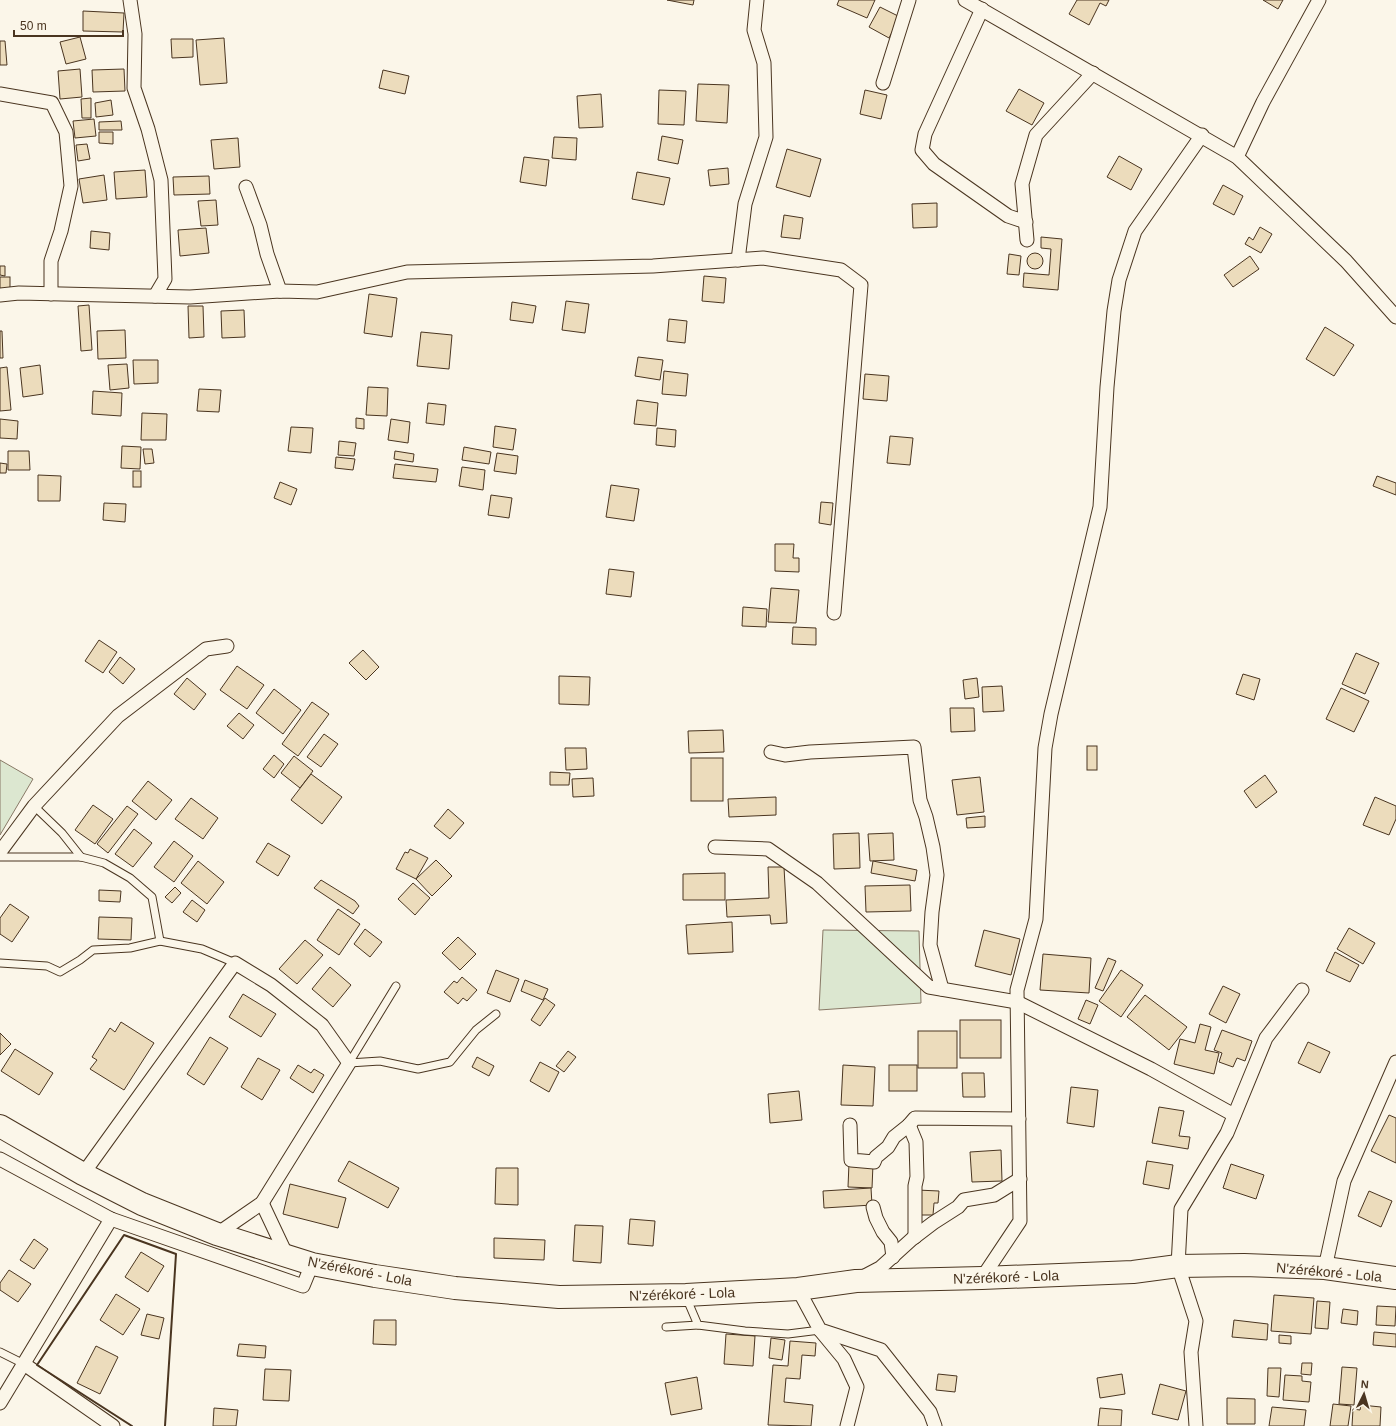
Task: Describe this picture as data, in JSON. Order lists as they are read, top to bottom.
{
  "streets": {
    "highway": ["N'zérékoré - Lola"]
  },
  "scale_bar": "50 m",
  "north": "top"
}
